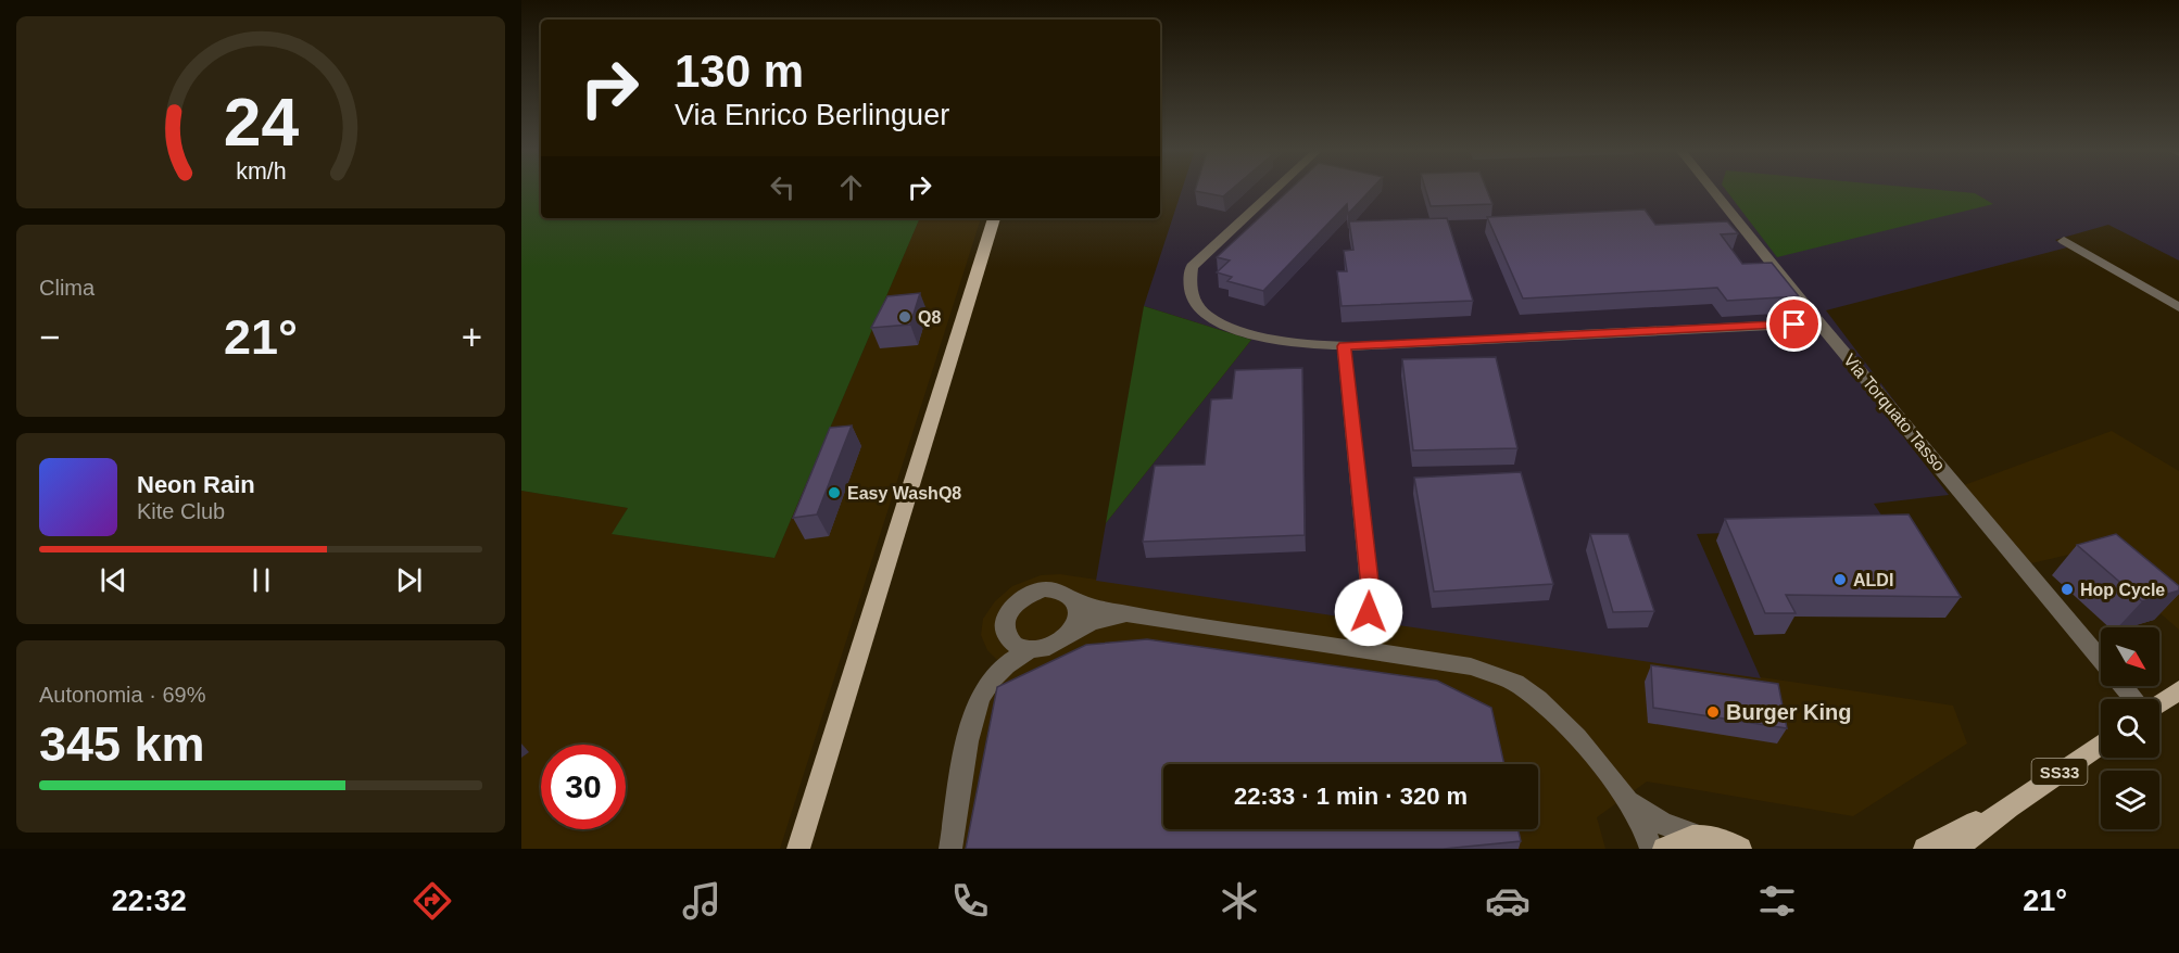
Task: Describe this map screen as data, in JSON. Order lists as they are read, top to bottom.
{
  "streets": {
    "main road": ["SS33"],
    "street": ["Via Torquato Tasso"]
  },
  "places": [
    "Q8",
    "Easy WashQ8",
    "ALDI",
    "Hop Cycle",
    "Burger King"
  ],
  "north": "bottom right",
  "page": {
    "turn": ["130 m", "Via Enrico Berlinguer"],
    "tile": [
      "Clima",
      ["Autonomia · 69%", "345 km"]
    ],
    "heat": ["−", "21°", "+"],
    "song": ["Neon Rain", "Kite Club"],
    "limit": "30",
    "trip": "22:33 · 1 min · 320 m",
    "tabs": ["22:32", "21°"],
    "gauge": ["24", "km/h"]
  }
}
